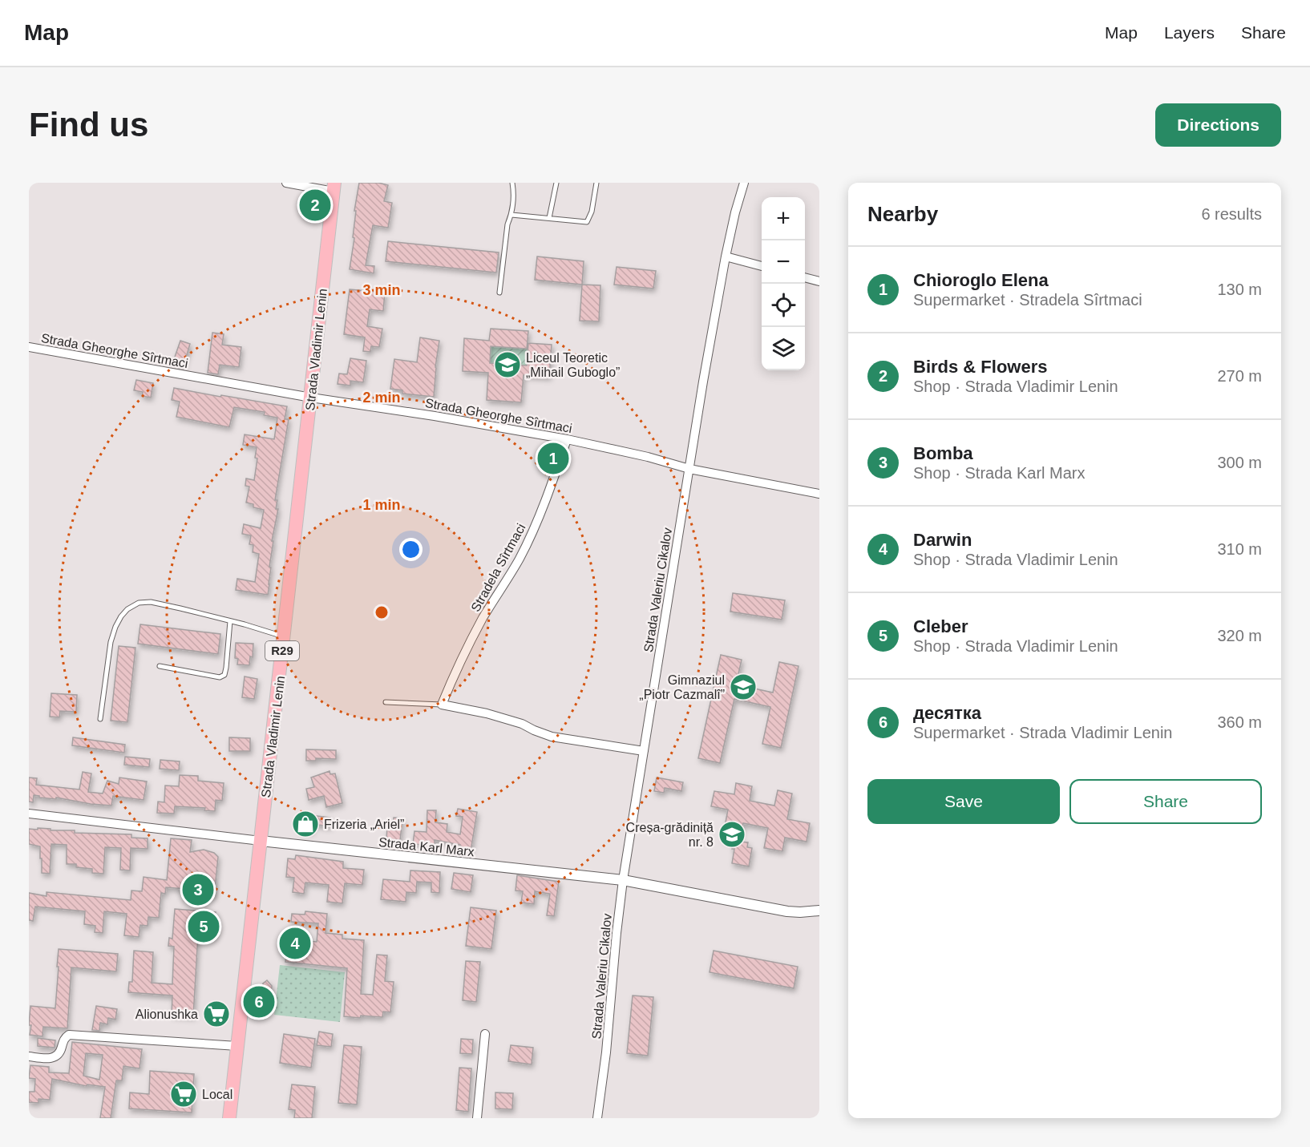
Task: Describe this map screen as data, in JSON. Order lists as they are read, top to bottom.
{
  "streets": {
    "main road": ["Strada Vladimir Lenin", "R29"],
    "street": [
      "Strada Gheorghe Sîrtmaci",
      "Stradela Sîrtmaci",
      "Strada Valeriu Cikalov",
      "Strada Karl Marx"
    ]
  },
  "crossings": [
    ["Strada Vladimir Lenin", "Strada Gheorghe Sîrtmaci"],
    ["Strada Vladimir Lenin", "Strada Karl Marx"],
    ["Strada Gheorghe Sîrtmaci", "Stradela Sîrtmaci"],
    ["Strada Gheorghe Sîrtmaci", "Strada Valeriu Cikalov"],
    ["Strada Valeriu Cikalov", "Strada Karl Marx"]
  ],
  "places": {
    "school or university": ["Liceul Teoretic „Mihail Guboglo”", "Gimnaziul „Piotr Cazmalî”", "Creșa-grădiniță nr. 8"],
    "shop": ["Frizeria „Ariel”"],
    "supermarket": ["Alionushka", "Local"]
  },
  "page": {
    "header": "Map",
    "nav": ["Map", "Layers", "Share"],
    "buttons": [
      "Directions",
      ["Save", "Share"]
    ],
    "title": "Find us",
    "heading": ["Nearby", "6 results"],
    "pins": [
      "2",
      "1",
      "3",
      "5",
      "4",
      "6"
    ],
    "map_buttons": ["+", "−"],
    "list": [
      {
        "mark": "1",
        "name": "Chioroglo Elena",
        "note": "Supermarket · Stradela Sîrtmaci",
        "value": "130 m"
      },
      {
        "mark": "2",
        "name": "Birds & Flowers",
        "note": "Shop · Strada Vladimir Lenin",
        "value": "270 m"
      },
      {
        "mark": "3",
        "name": "Bomba",
        "note": "Shop · Strada Karl Marx",
        "value": "300 m"
      },
      {
        "mark": "4",
        "name": "Darwin",
        "note": "Shop · Strada Vladimir Lenin",
        "value": "310 m"
      },
      {
        "mark": "5",
        "name": "Cleber",
        "note": "Shop · Strada Vladimir Lenin",
        "value": "320 m"
      },
      {
        "mark": "6",
        "name": "десятка",
        "note": "Supermarket · Strada Vladimir Lenin",
        "value": "360 m"
      }
    ]
  },
  "rings": ["3 min", "2 min", "1 min"]
}
